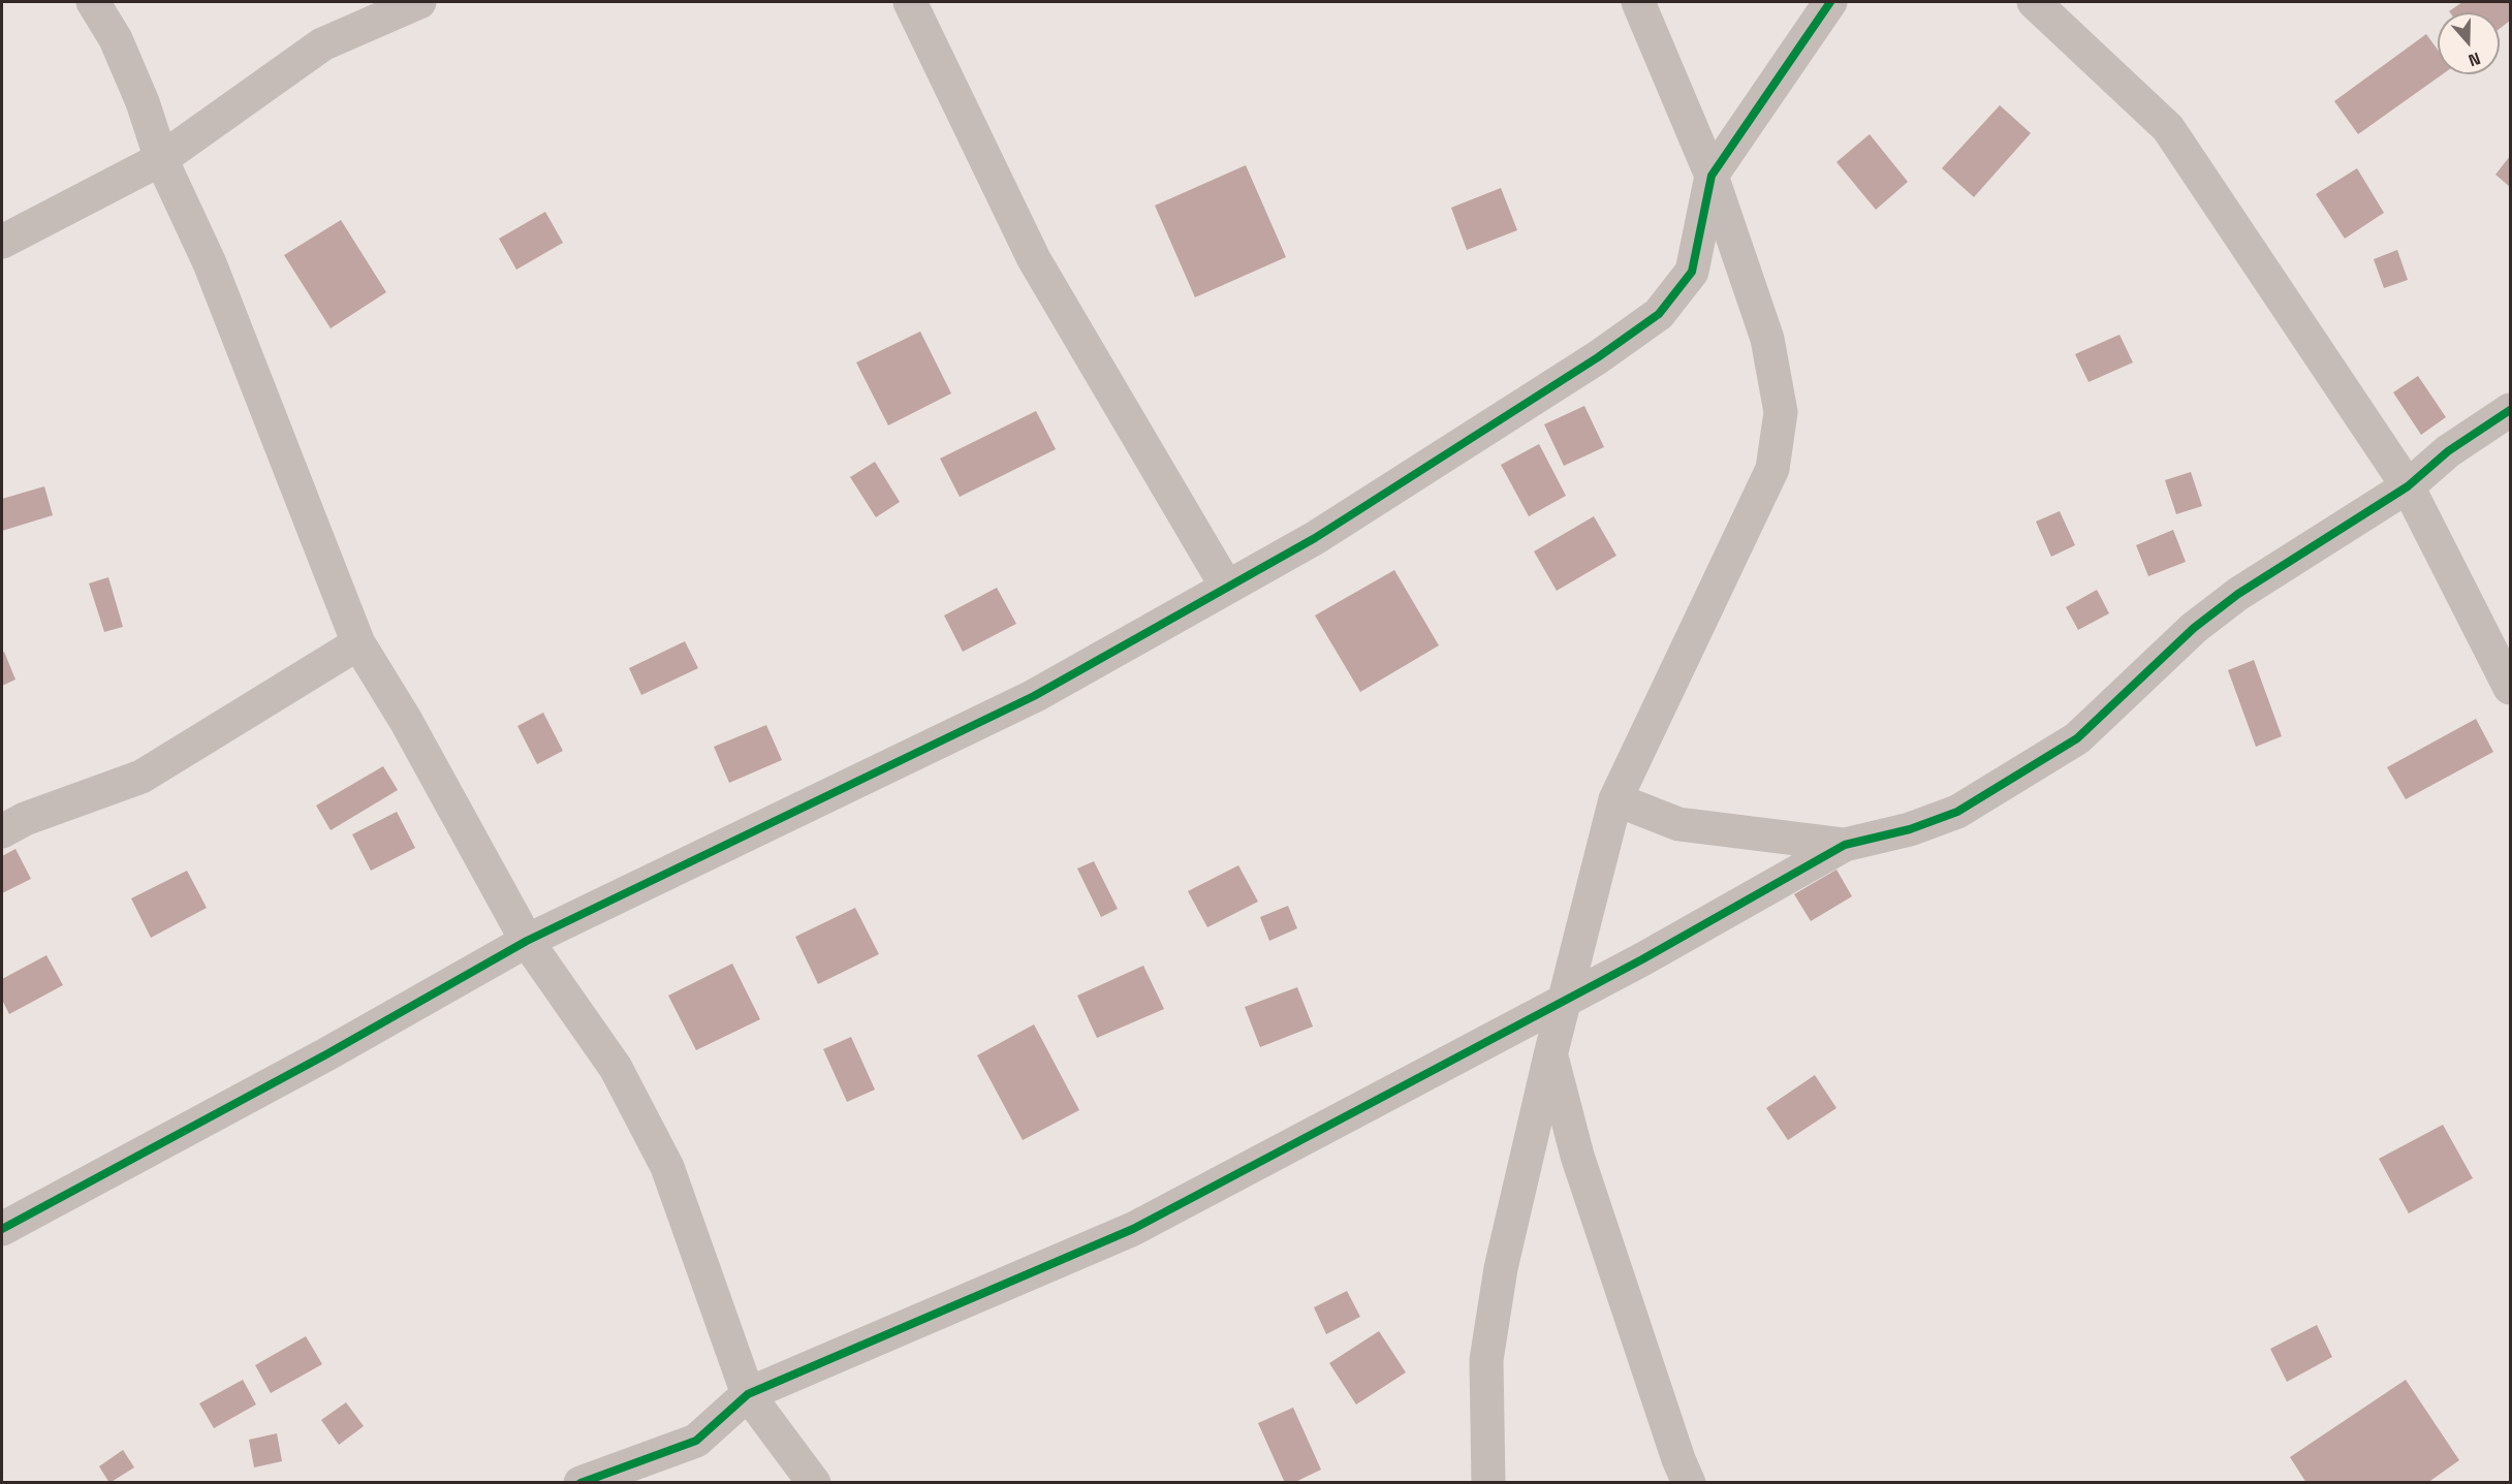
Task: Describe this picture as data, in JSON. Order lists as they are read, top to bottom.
{
  "north": "bottom"
}
